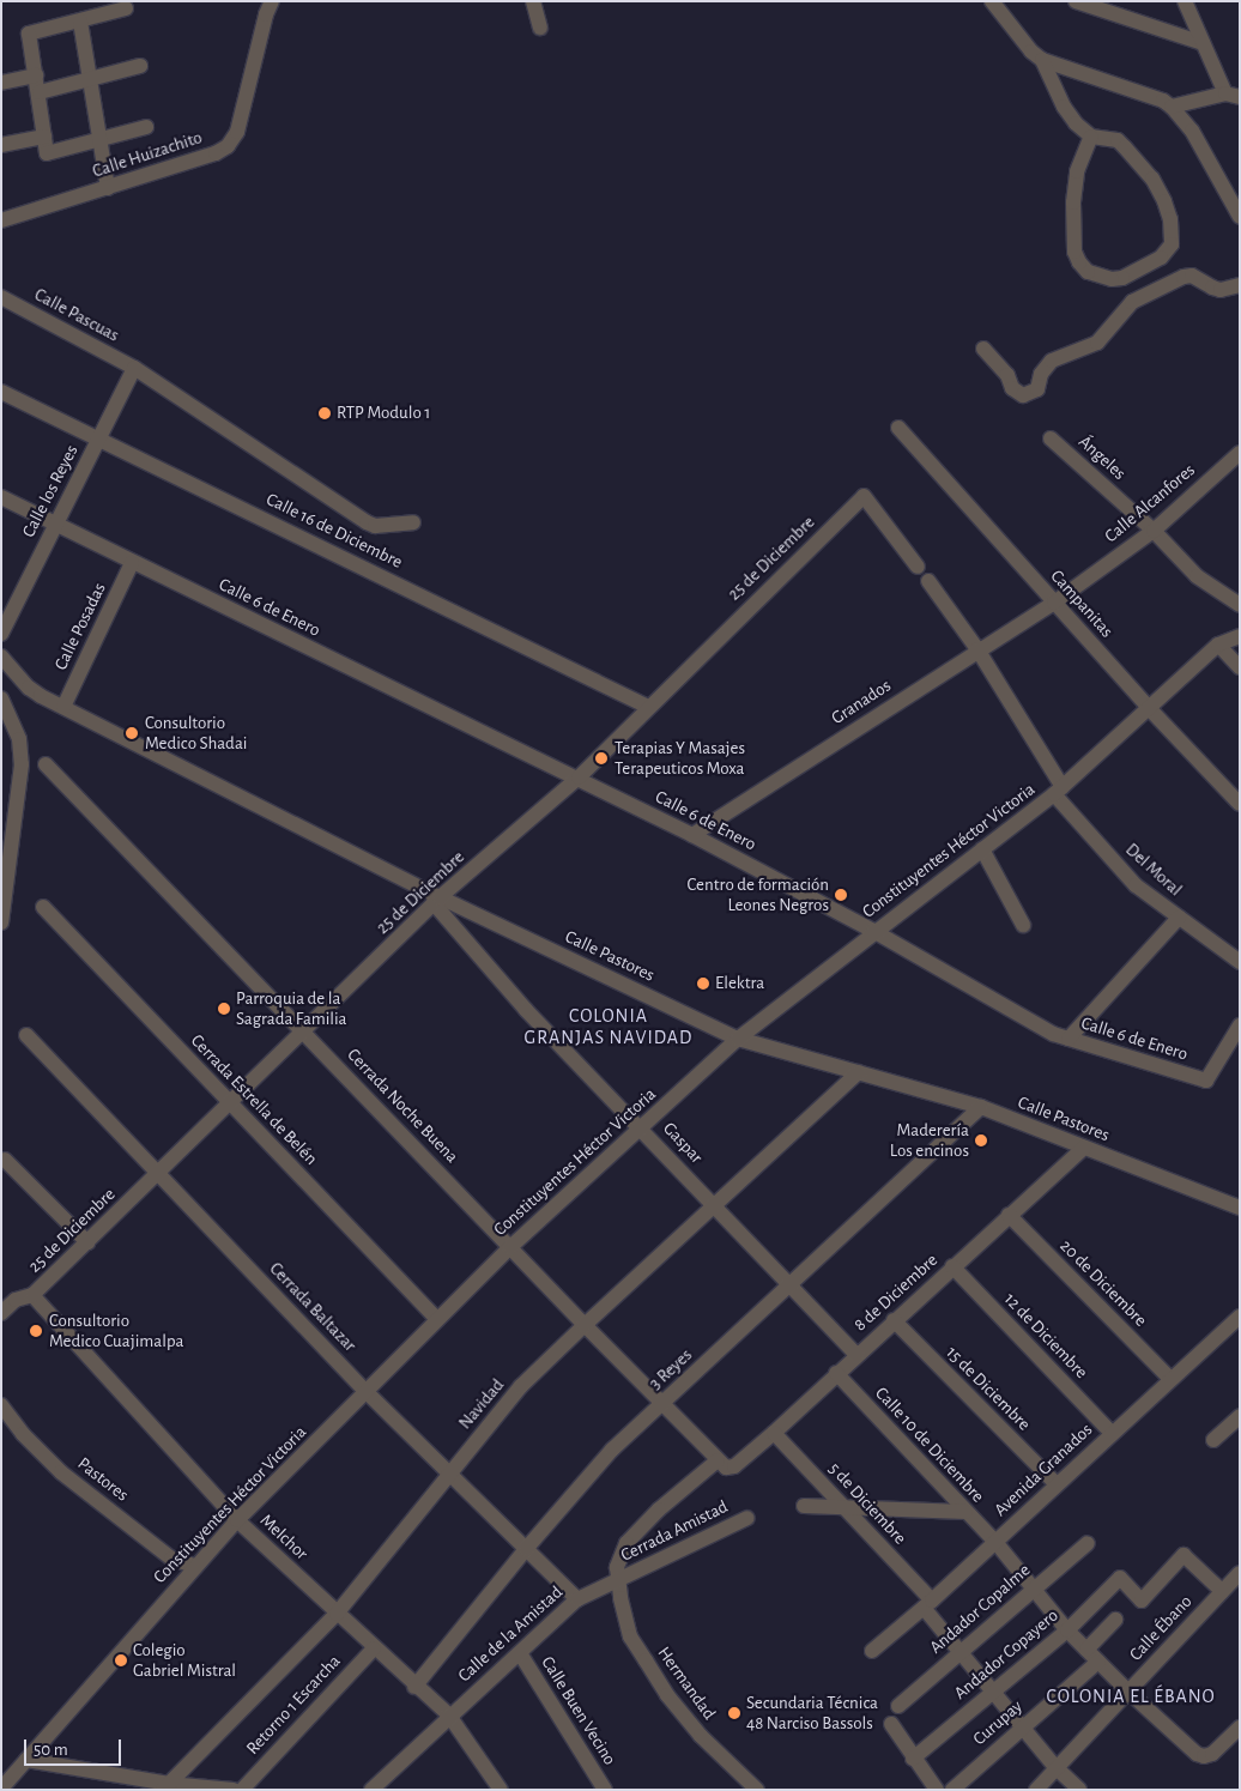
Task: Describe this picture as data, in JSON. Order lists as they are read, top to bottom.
{
  "streets": {
    "street": [
      "Calle Huizachito",
      "Calle Pascuas",
      "Ángeles",
      "Calle los Reyes",
      "Calle Alcanfores",
      "Calle 16 de Diciembre",
      "25 de Diciembre",
      "Campanitas",
      "Calle 6 de Enero",
      "Calle Posadas",
      "Granados",
      "Constituyentes Héctor Victoria",
      "Del Moral",
      "Calle Pastores",
      "Cerrada Estrella de Belén",
      "Cerrada Noche Buena",
      "Gaspar",
      "20 de Diciembre",
      "8 de Diciembre",
      "Cerrada Baltazar",
      "12 de Diciembre",
      "3 Reyes",
      "15 de Diciembre",
      "Navidad",
      "Calle 10 de Diciembre",
      "Avenida Granados",
      "Pastores",
      "5 de Diciembre",
      "Cerrada Amistad",
      "Melchor",
      "Andador Copalme",
      "Calle Ébano",
      "Calle de la Amistad",
      "Andador Copayero",
      "Hermandad",
      "Retorno 1 Escarcha",
      "Calle Buen Vecino",
      "Curupay"
    ]
  },
  "crossings": [
    ["Calle Pascuas", "Calle los Reyes"],
    ["Ángeles", "Calle Alcanfores"],
    ["Calle los Reyes", "Calle 16 de Diciembre"],
    ["Calle los Reyes", "Calle 6 de Enero"],
    ["Calle Alcanfores", "Campanitas"],
    ["Calle Alcanfores", "Granados"],
    ["Calle 16 de Diciembre", "25 de Diciembre"],
    ["25 de Diciembre", "Calle 6 de Enero"],
    ["25 de Diciembre", "Calle Pastores"],
    ["25 de Diciembre", "Cerrada Estrella de Belén"],
    ["25 de Diciembre", "Cerrada Noche Buena"],
    ["25 de Diciembre", "Gaspar"],
    ["25 de Diciembre", "Cerrada Baltazar"],
    ["25 de Diciembre", "Melchor"],
    ["Campanitas", "Granados"],
    ["Campanitas", "Constituyentes Héctor Victoria"],
    ["Calle 6 de Enero", "Calle Posadas"],
    ["Calle 6 de Enero", "Granados"],
    ["Calle 6 de Enero", "Constituyentes Héctor Victoria"],
    ["Calle Posadas", "Calle Pastores"],
    ["Granados", "Del Moral"],
    ["Constituyentes Héctor Victoria", "Del Moral"],
    ["Constituyentes Héctor Victoria", "Calle Pastores"],
    ["Constituyentes Héctor Victoria", "Cerrada Estrella de Belén"],
    ["Constituyentes Héctor Victoria", "Cerrada Noche Buena"],
    ["Constituyentes Héctor Victoria", "Gaspar"],
    ["Constituyentes Héctor Victoria", "Cerrada Baltazar"],
    ["Constituyentes Héctor Victoria", "Pastores"],
    ["Constituyentes Héctor Victoria", "Melchor"],
    ["Calle Pastores", "Gaspar"],
    ["Calle Pastores", "8 de Diciembre"],
    ["Calle Pastores", "3 Reyes"],
    ["Calle Pastores", "Navidad"],
    ["Cerrada Noche Buena", "8 de Diciembre"],
    ["Cerrada Noche Buena", "3 Reyes"],
    ["Cerrada Noche Buena", "Navidad"],
    ["Gaspar", "8 de Diciembre"],
    ["Gaspar", "3 Reyes"],
    ["Gaspar", "Navidad"],
    ["20 de Diciembre", "8 de Diciembre"],
    ["20 de Diciembre", "Avenida Granados"],
    ["8 de Diciembre", "12 de Diciembre"],
    ["8 de Diciembre", "15 de Diciembre"],
    ["8 de Diciembre", "Calle 10 de Diciembre"],
    ["8 de Diciembre", "5 de Diciembre"],
    ["Cerrada Baltazar", "3 Reyes"],
    ["Cerrada Baltazar", "Navidad"],
    ["Cerrada Baltazar", "Calle de la Amistad"],
    ["12 de Diciembre", "Avenida Granados"],
    ["3 Reyes", "Melchor"],
    ["15 de Diciembre", "Avenida Granados"],
    ["Navidad", "Melchor"],
    ["Calle 10 de Diciembre", "Avenida Granados"],
    ["Calle 10 de Diciembre", "Andador Copalme"],
    ["Calle 10 de Diciembre", "Calle Ébano"],
    ["Calle 10 de Diciembre", "Andador Copayero"],
    ["Calle 10 de Diciembre", "Curupay"],
    ["Avenida Granados", "5 de Diciembre"],
    ["5 de Diciembre", "Andador Copalme"],
    ["5 de Diciembre", "Calle Ébano"],
    ["5 de Diciembre", "Andador Copayero"],
    ["5 de Diciembre", "Curupay"],
    ["Cerrada Amistad", "Calle de la Amistad"],
    ["Cerrada Amistad", "Hermandad"],
    ["Melchor", "Calle de la Amistad"],
    ["Melchor", "Retorno 1 Escarcha"],
    ["Calle Ébano", "Andador Copayero"],
    ["Calle de la Amistad", "Hermandad"],
    ["Calle de la Amistad", "Calle Buen Vecino"]
  ],
  "districts": ["COLONIA GRANJAS NAVIDAD", "COLONIA EL ÉBANO"],
  "places": [
    "RTP Modulo 1",
    "Consultorio Medico Shadai",
    "Terapias Y Masajes Terapeuticos Moxa",
    "Centro de formación Leones Negros",
    "Elektra",
    "Parroquia de la Sagrada Familia",
    "Maderería Los encinos",
    "Consultorio Medico Cuajimalpa",
    "Colegio Gabriel Mistral",
    "Secundaria Técnica 48 Narciso Bassols"
  ],
  "scale_bar": "50 m"
}
